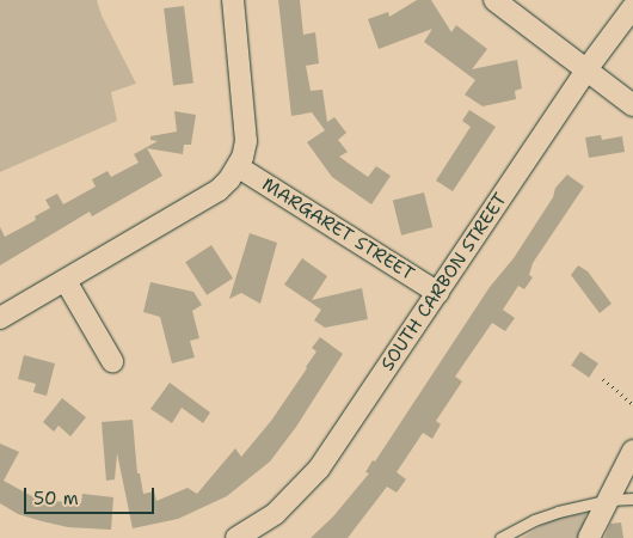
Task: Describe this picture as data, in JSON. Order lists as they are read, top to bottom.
{
  "streets": {
    "street": ["MARGARET STREET", "SOUTH CARBON STREET"]
  },
  "crossings": [
    ["MARGARET STREET", "SOUTH CARBON STREET"]
  ],
  "scale_bar": "50 m"
}
